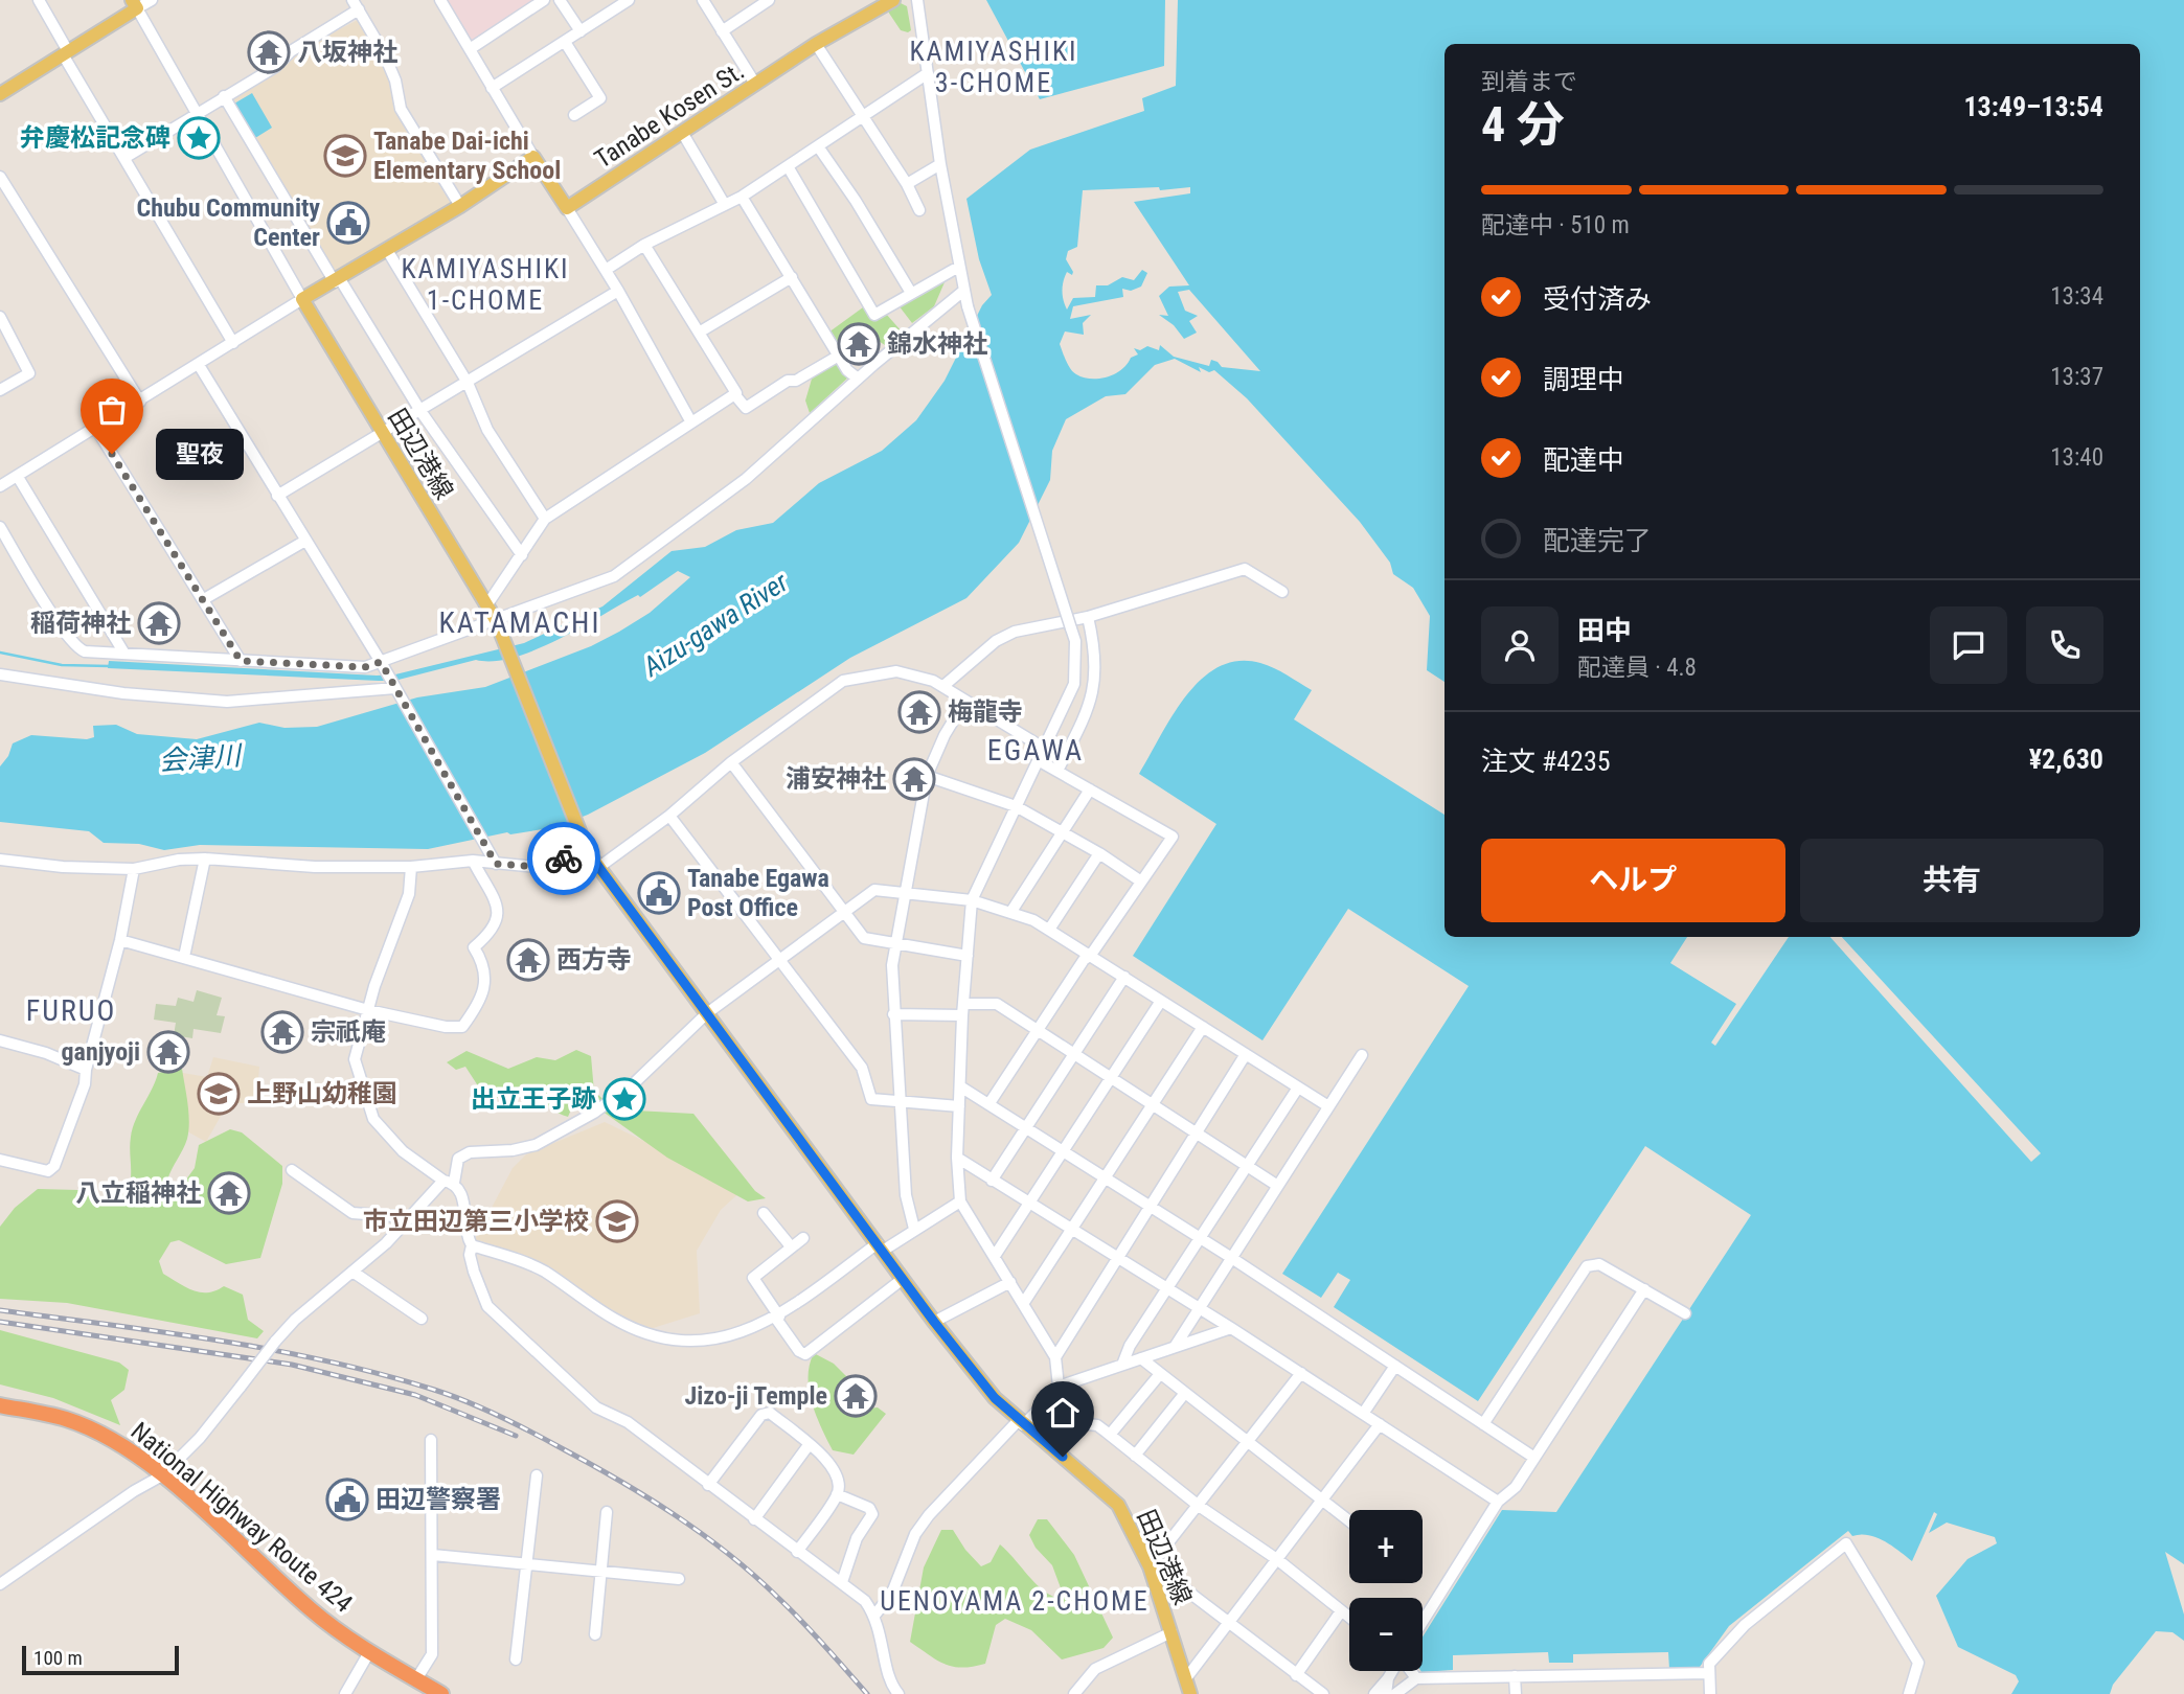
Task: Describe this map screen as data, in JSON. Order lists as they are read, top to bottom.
{
  "streets": {
    "highway": ["National Highway Route 424"],
    "main road": ["Tanabe Kosen St.", "田辺港線"]
  },
  "districts": [
    "KAMIYASHIKI 3-CHOME",
    "KAMIYASHIKI 1-CHOME",
    "KATAMACHI",
    "EGAWA",
    "FURUO",
    "UENOYAMA 2-CHOME"
  ],
  "water": ["Aizu-gawa River", "会津川"],
  "places": {
    "temple": [
      "八坂神社",
      "錦水神社",
      "稲荷神社",
      "梅龍寺",
      "浦安神社",
      "西方寺",
      "宗祇庵",
      "ganjyoji",
      "八立稲神社",
      "Jizo-ji Temple"
    ],
    "place": ["弁慶松記念碑", "出立王子跡"],
    "school or university": ["Tanabe Dai-ichi Elementary School", "上野山幼稚園", "市立田辺第三小学校"],
    "public building": ["Chubu Community Center", "Tanabe Egawa Post Office", "田辺警察署"],
    "other": ["聖夜"]
  },
  "scale_bar": "100 m",
  "page": {
    "heading": ["4 分", "到着まで", "13:49–13:54"],
    "panel": [
      "田中",
      "配達員 · 4.8",
      "注文 #4235",
      "¥2,630"
    ],
    "bar": "配達中 · 510 m",
    "list": [
      ["受付済み", "13:34"],
      ["調理中", "13:37"],
      ["配達中", "13:40"],
      "配達完了"
    ],
    "bubble": "聖夜",
    "buttons": ["ヘルプ", "共有"],
    "map_buttons": ["+", "−"],
    "scale": "100 m"
  }
}
